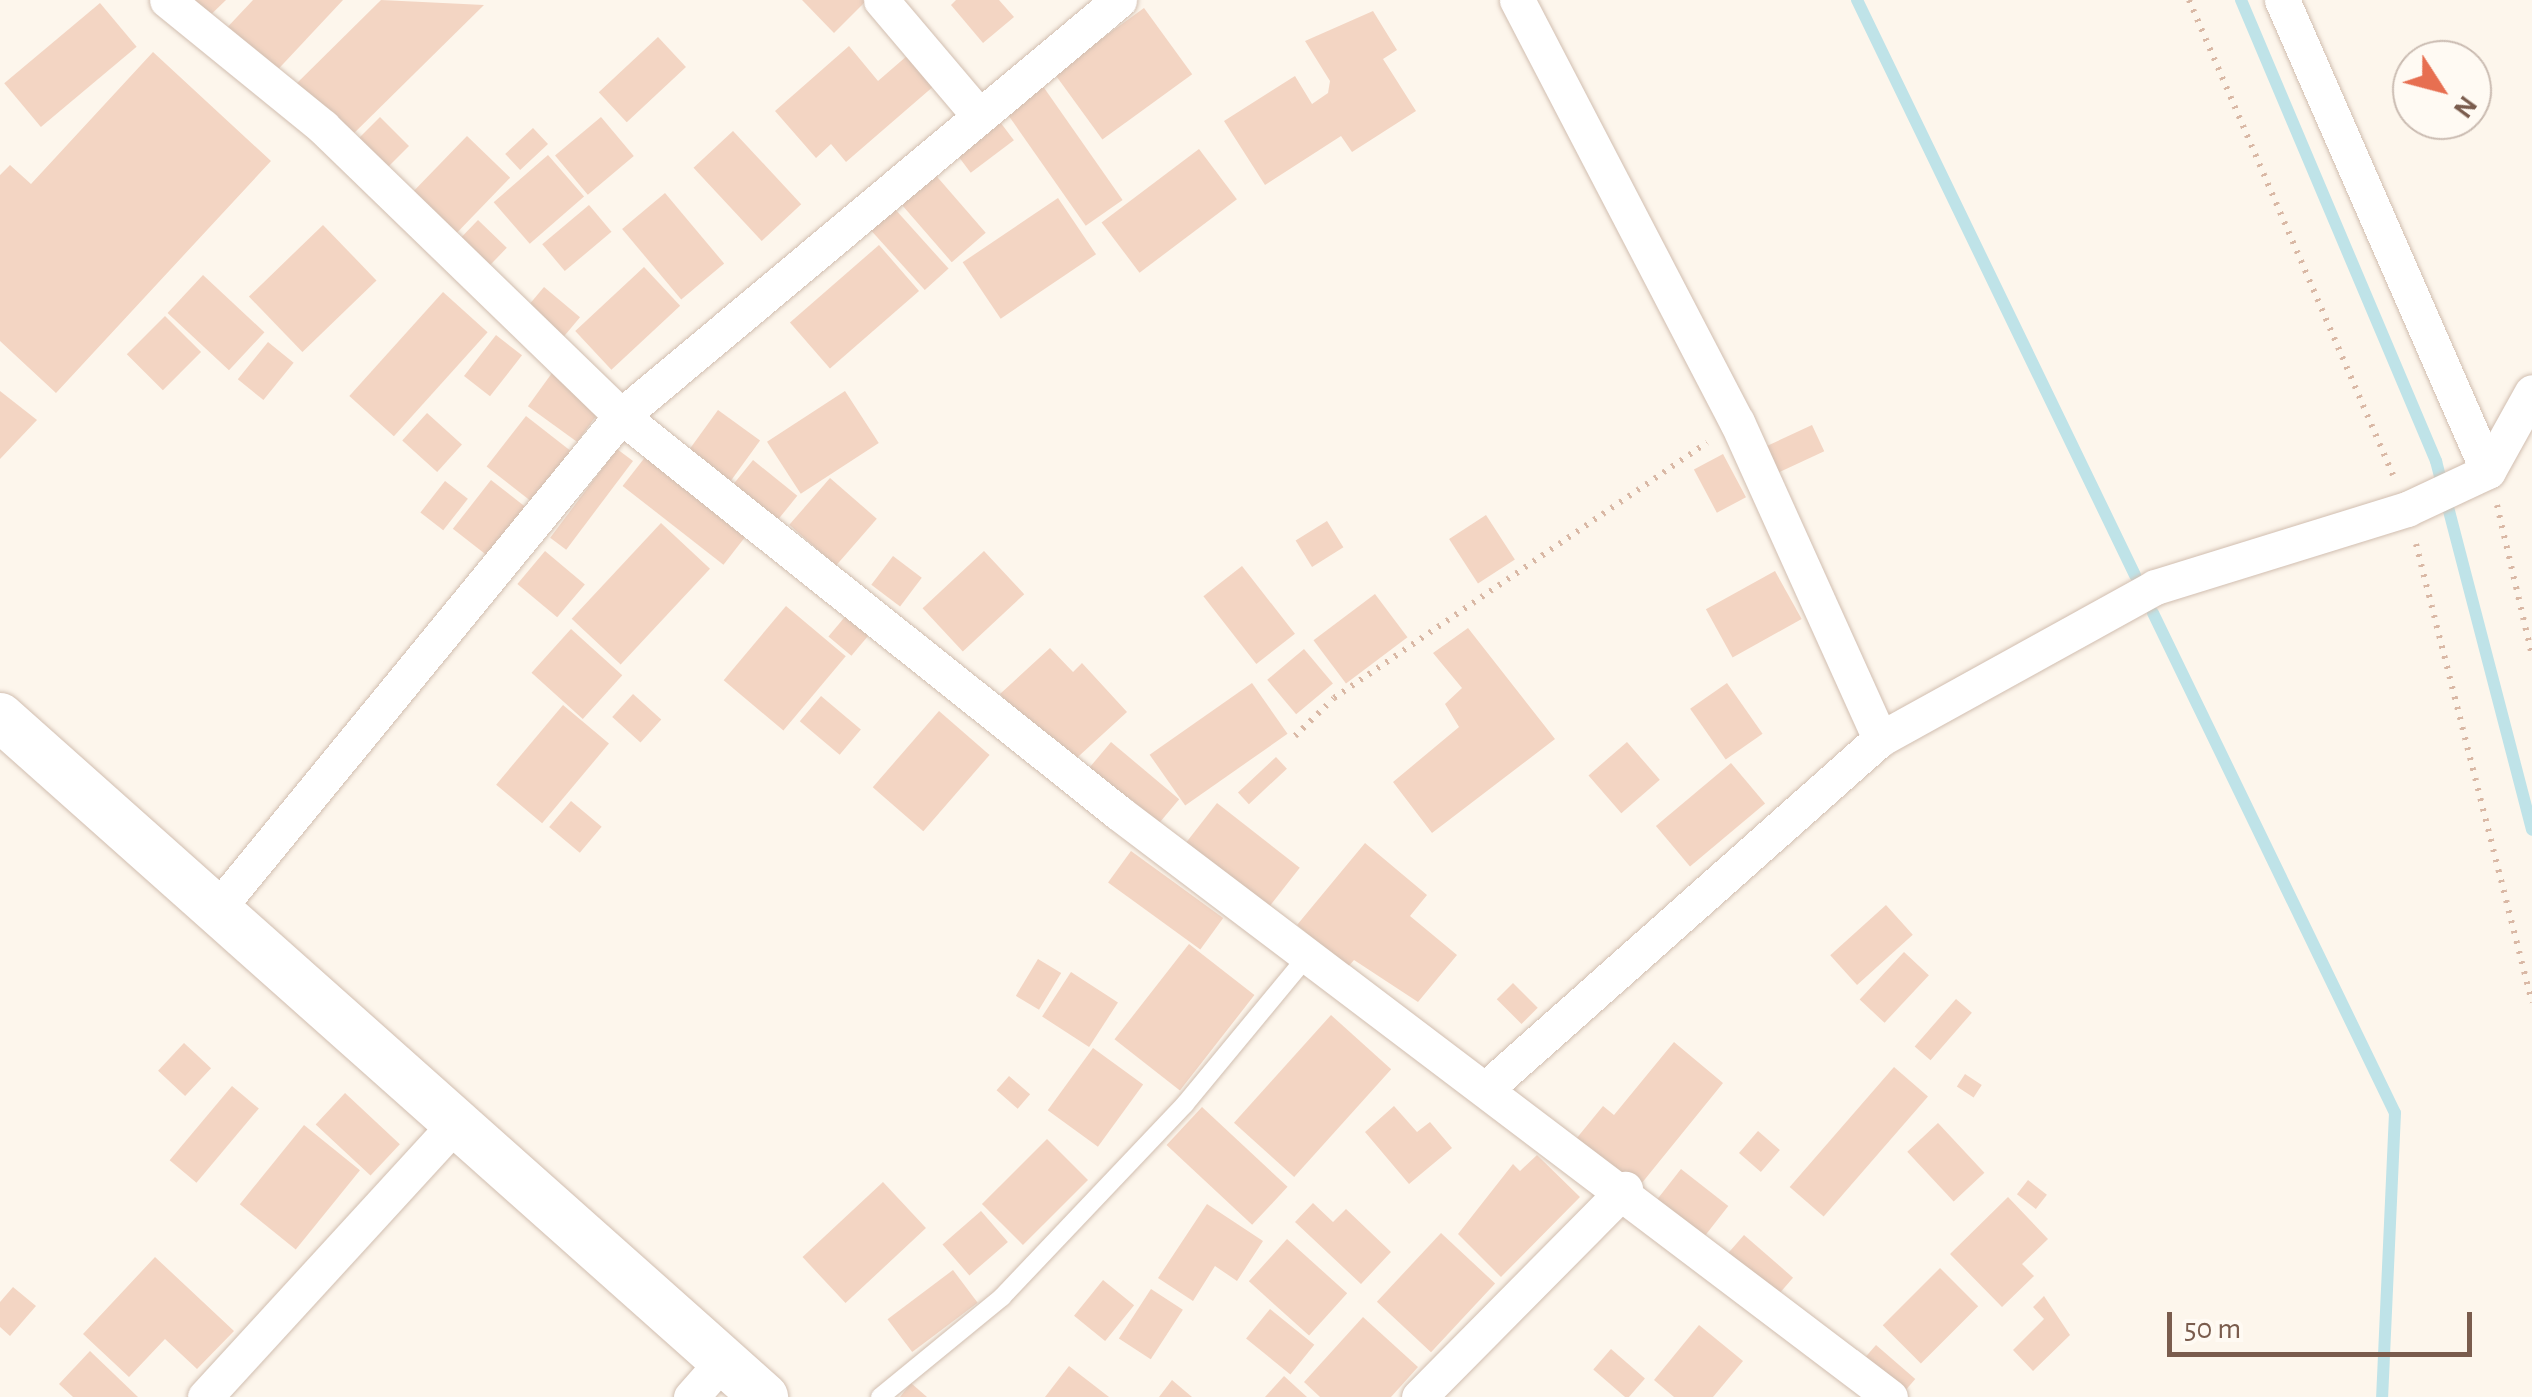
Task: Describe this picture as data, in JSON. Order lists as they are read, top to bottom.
{
  "scale_bar": "50 m",
  "north": "bottom right"
}
